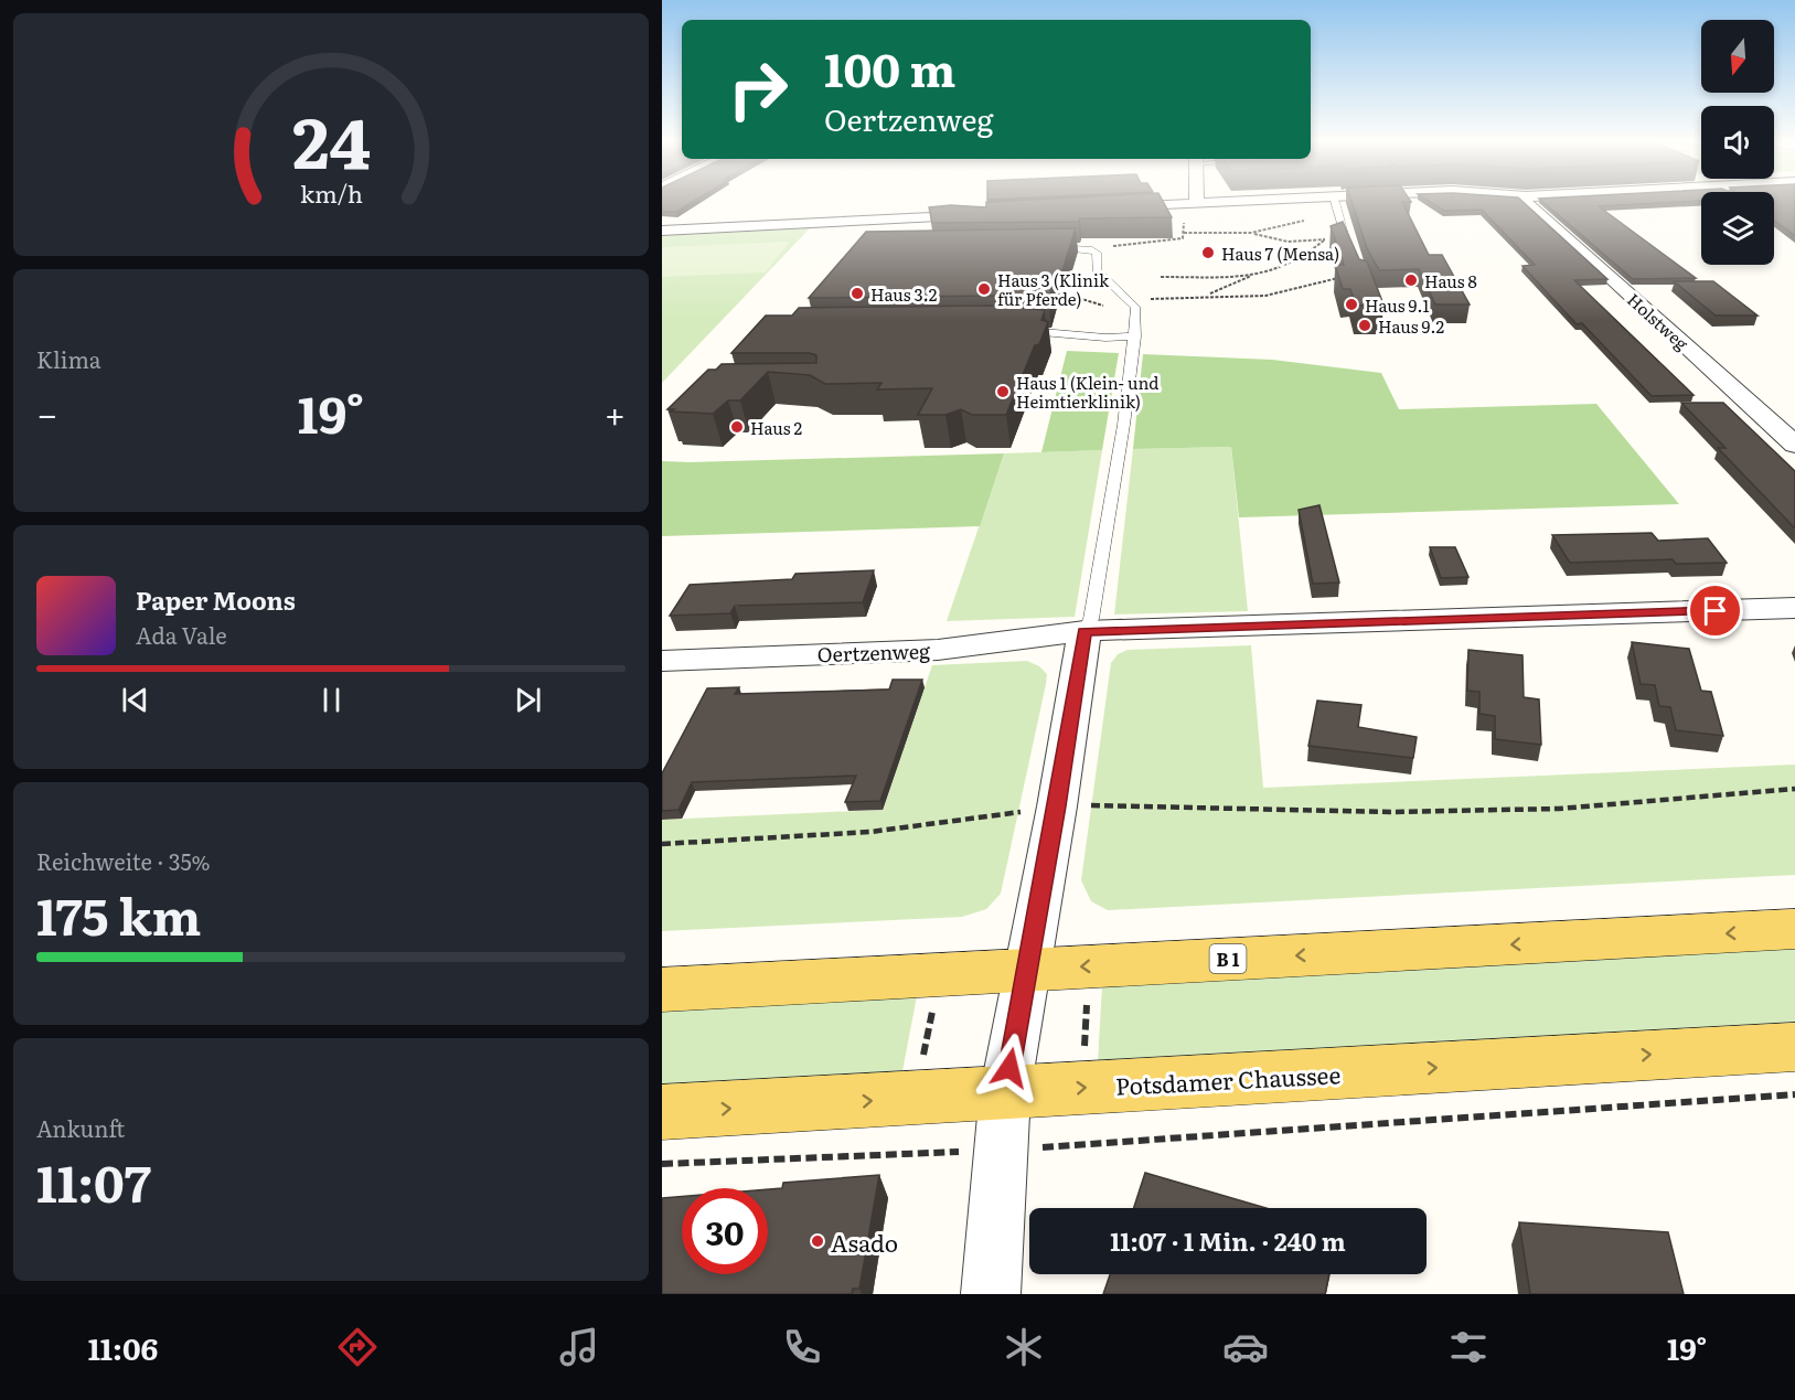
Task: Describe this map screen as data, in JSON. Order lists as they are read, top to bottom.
{
  "streets": {
    "main road": ["B 1", "Potsdamer Chaussee"],
    "street": ["Holstweg", "Oertzenweg"]
  },
  "places": [
    "Haus 7 (Mensa)",
    "Haus 8",
    "Haus 3 (Klinik für Pferde)",
    "Haus 3.2",
    "Haus 9.1",
    "Haus 9.2",
    "Haus 1 (Klein- und Heimtierklinik)",
    "Haus 2",
    "Asado"
  ],
  "north": "bottom",
  "page": {
    "turn": ["100 m", "Oertzenweg"],
    "tile": [
      "Klima",
      ["Reichweite · 35%", "175 km"],
      ["Ankunft", "11:07"]
    ],
    "heat": ["−", "19°", "+"],
    "song": ["Paper Moons", "Ada Vale"],
    "limit": "30",
    "trip": "11:07 · 1 Min. · 240 m",
    "tabs": ["11:06", "19°"],
    "gauge": ["24", "km/h"]
  }
}
